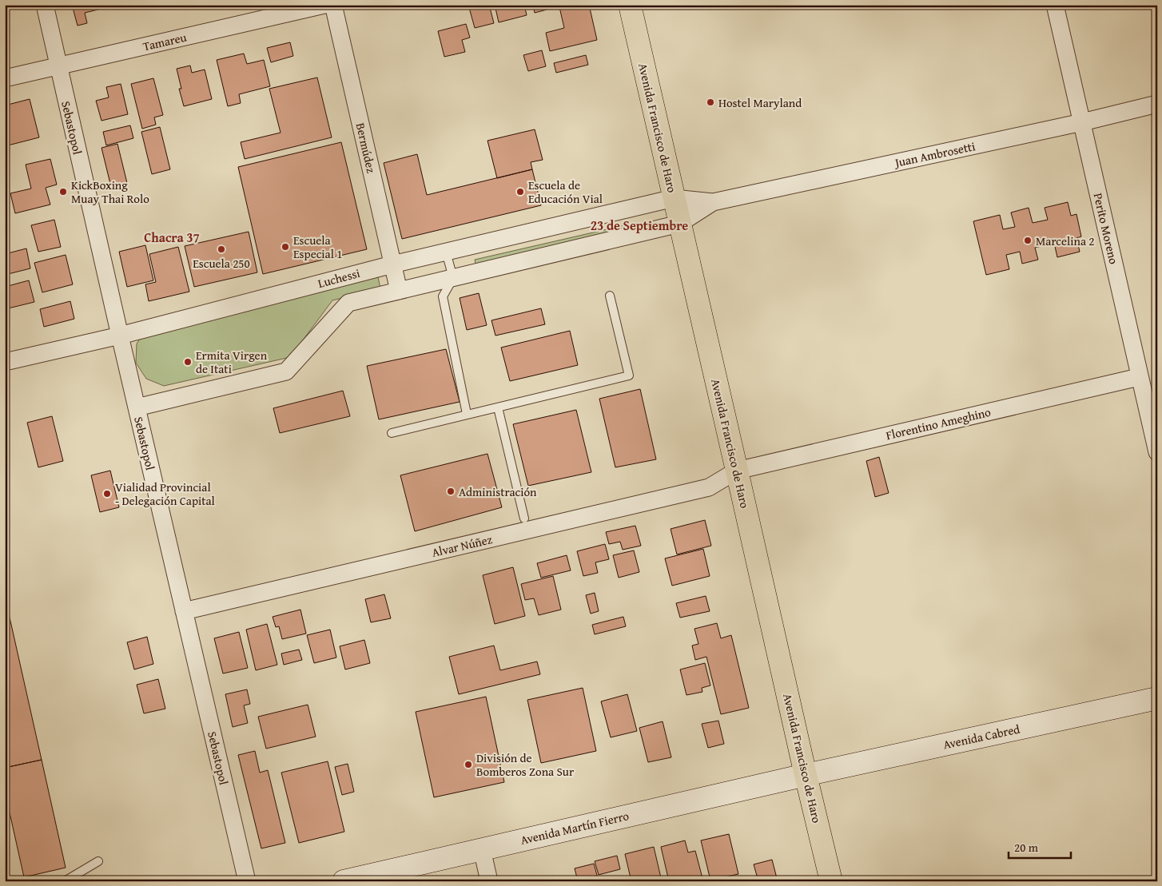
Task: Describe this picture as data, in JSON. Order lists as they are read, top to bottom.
{
  "streets": {
    "main road": ["Avenida Francisco de Haro", "Avenida Cabred", "Avenida Martín Fierro"],
    "street": [
      "Tamareu",
      "Sebastopol",
      "Bermúdez",
      "Juan Ambrosetti",
      "Perito Moreno",
      "Luchessi",
      "Florentino Ameghino",
      "Alvar Núñez"
    ]
  },
  "crossings": [
    ["Tamareu", "Sebastopol"],
    ["Sebastopol", "Luchessi"],
    ["Sebastopol", "Alvar Núñez"],
    ["Avenida Francisco de Haro", "Juan Ambrosetti"],
    ["Avenida Francisco de Haro", "Luchessi"],
    ["Avenida Francisco de Haro", "Florentino Ameghino"],
    ["Avenida Francisco de Haro", "Alvar Núñez"],
    ["Avenida Francisco de Haro", "Avenida Cabred"],
    ["Avenida Francisco de Haro", "Avenida Martín Fierro"],
    ["Bermúdez", "Luchessi"],
    ["Juan Ambrosetti", "Perito Moreno"],
    ["Juan Ambrosetti", "Luchessi"],
    ["Perito Moreno", "Florentino Ameghino"],
    ["Florentino Ameghino", "Alvar Núñez"],
    ["Avenida Cabred", "Avenida Martín Fierro"]
  ],
  "districts": ["23 de Septiembre", "Chacra 37"],
  "places": [
    "Hostel Maryland",
    "KickBoxing Muay Thai Rolo",
    "Escuela de Educación Vial",
    "Marcelina 2",
    "Escuela Especial 1",
    "Escuela 250",
    "Ermita Virgen de Itati",
    "Administración",
    "Vialidad Provincial - Delegación Capital",
    "División de Bomberos Zona Sur"
  ],
  "scale_bar": "20 m"
}
